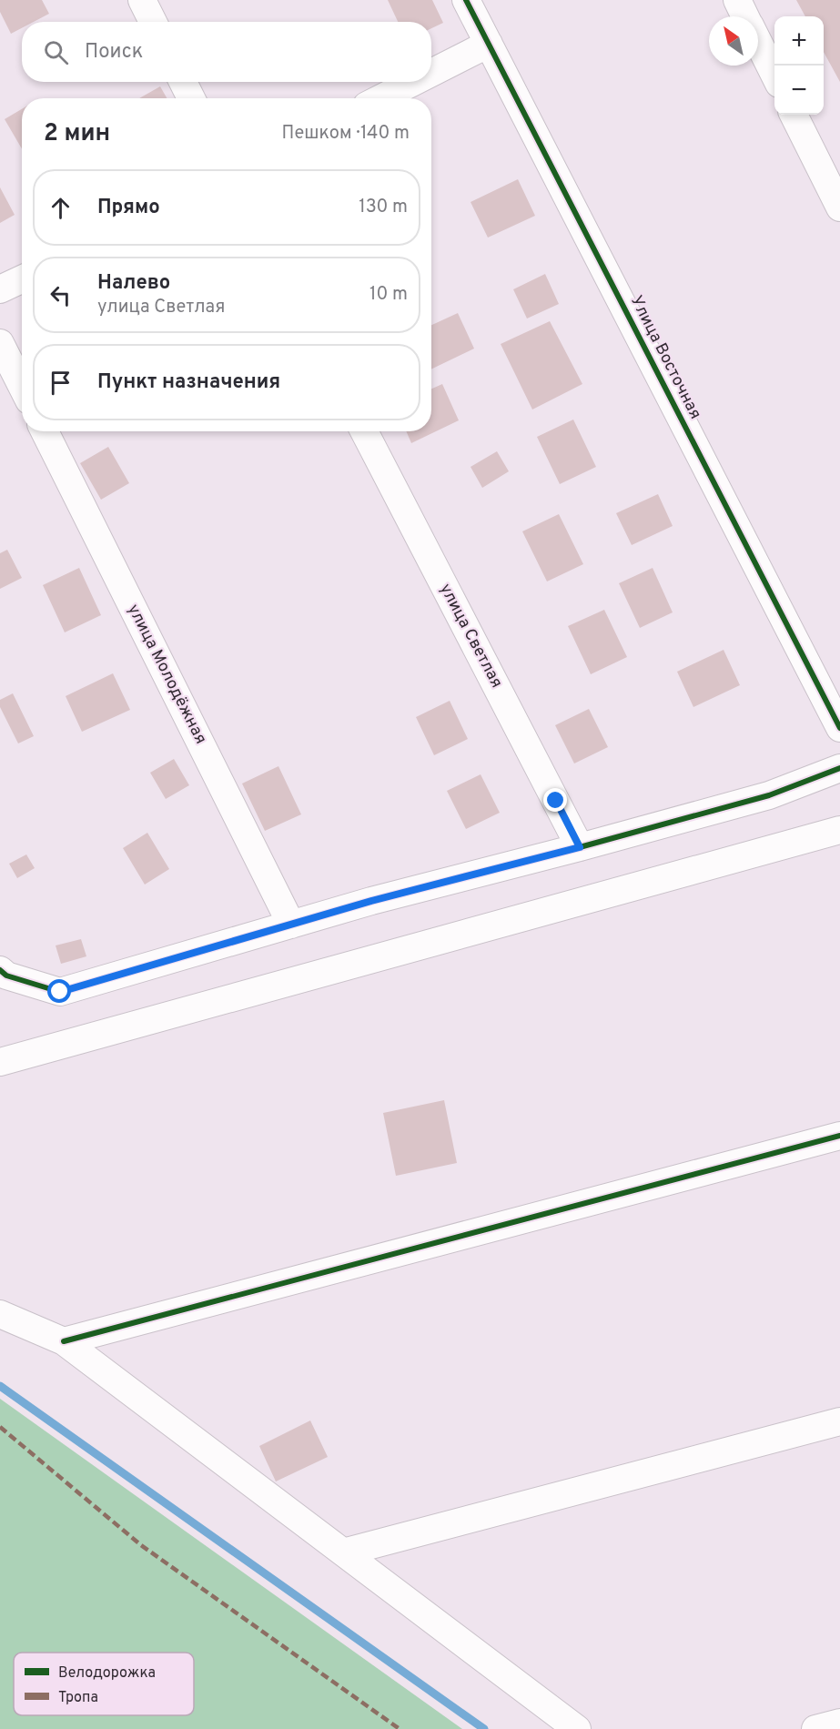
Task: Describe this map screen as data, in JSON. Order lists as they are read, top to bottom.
{
  "streets": {
    "street": ["Улица Восточная", "улица Светлая", "улица Молодёжная"]
  },
  "legend": ["Велодорожка", "Тропа"],
  "north": "top left",
  "page": {
    "map_buttons": ["+", "−"],
    "search": "Поиск",
    "heading": ["2 мин", "Пешком · 140 m"],
    "list": [
      ["Прямо", "130 m"],
      ["Налево", "улица Светлая", "10 m"],
      "Пункт назначения"
    ]
  }
}
